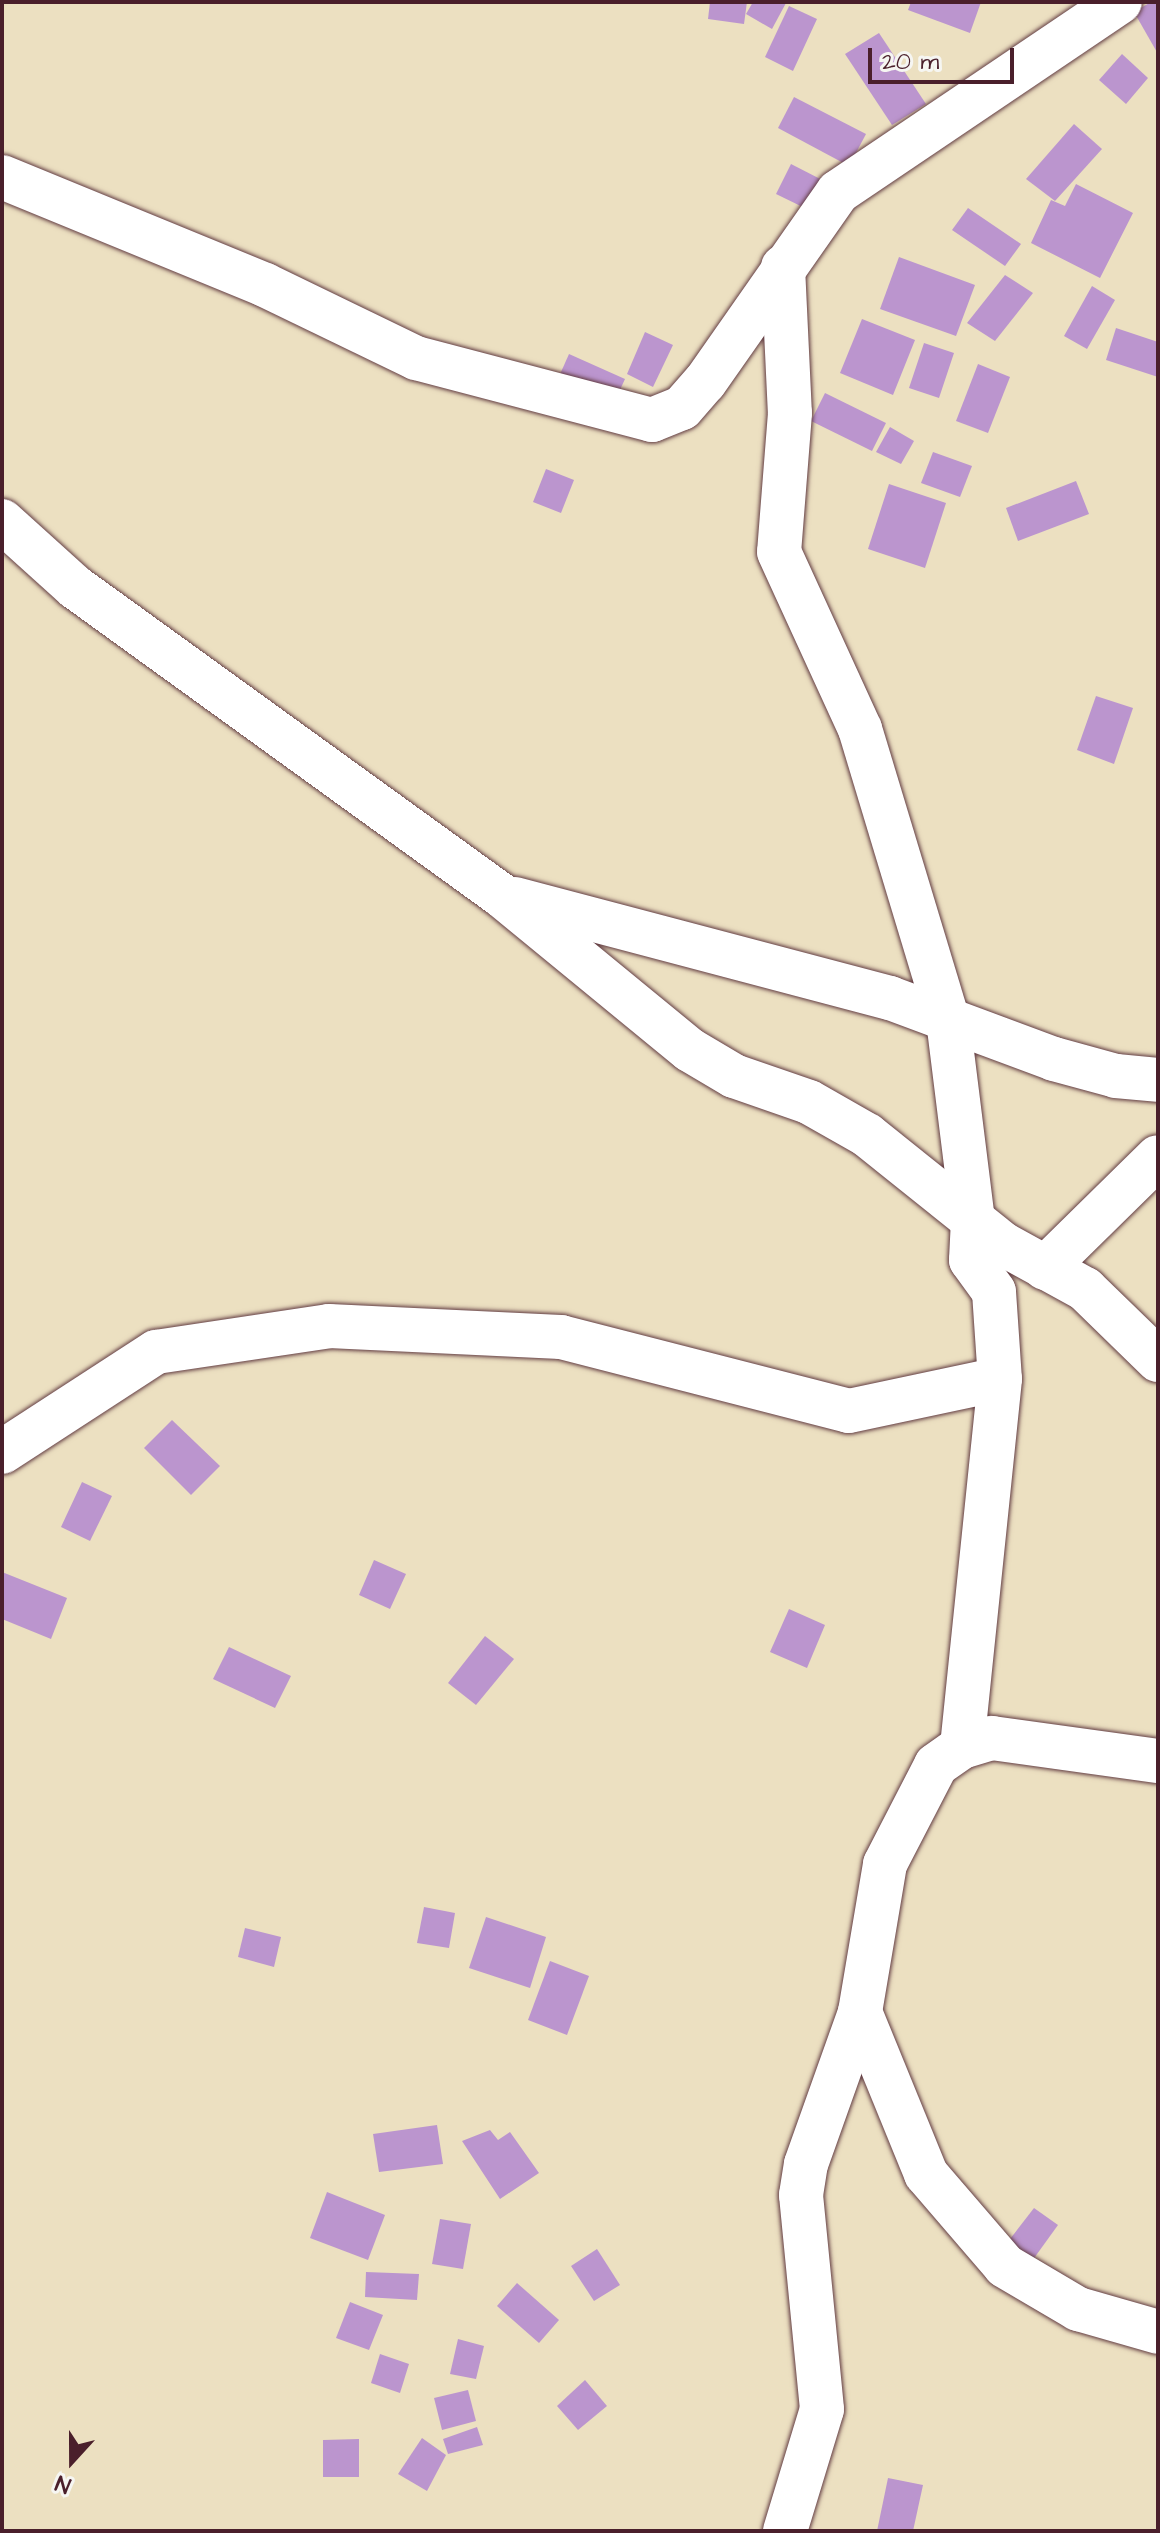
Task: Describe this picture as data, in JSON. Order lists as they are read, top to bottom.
{
  "scale_bar": "20 m",
  "north": "bottom"
}
